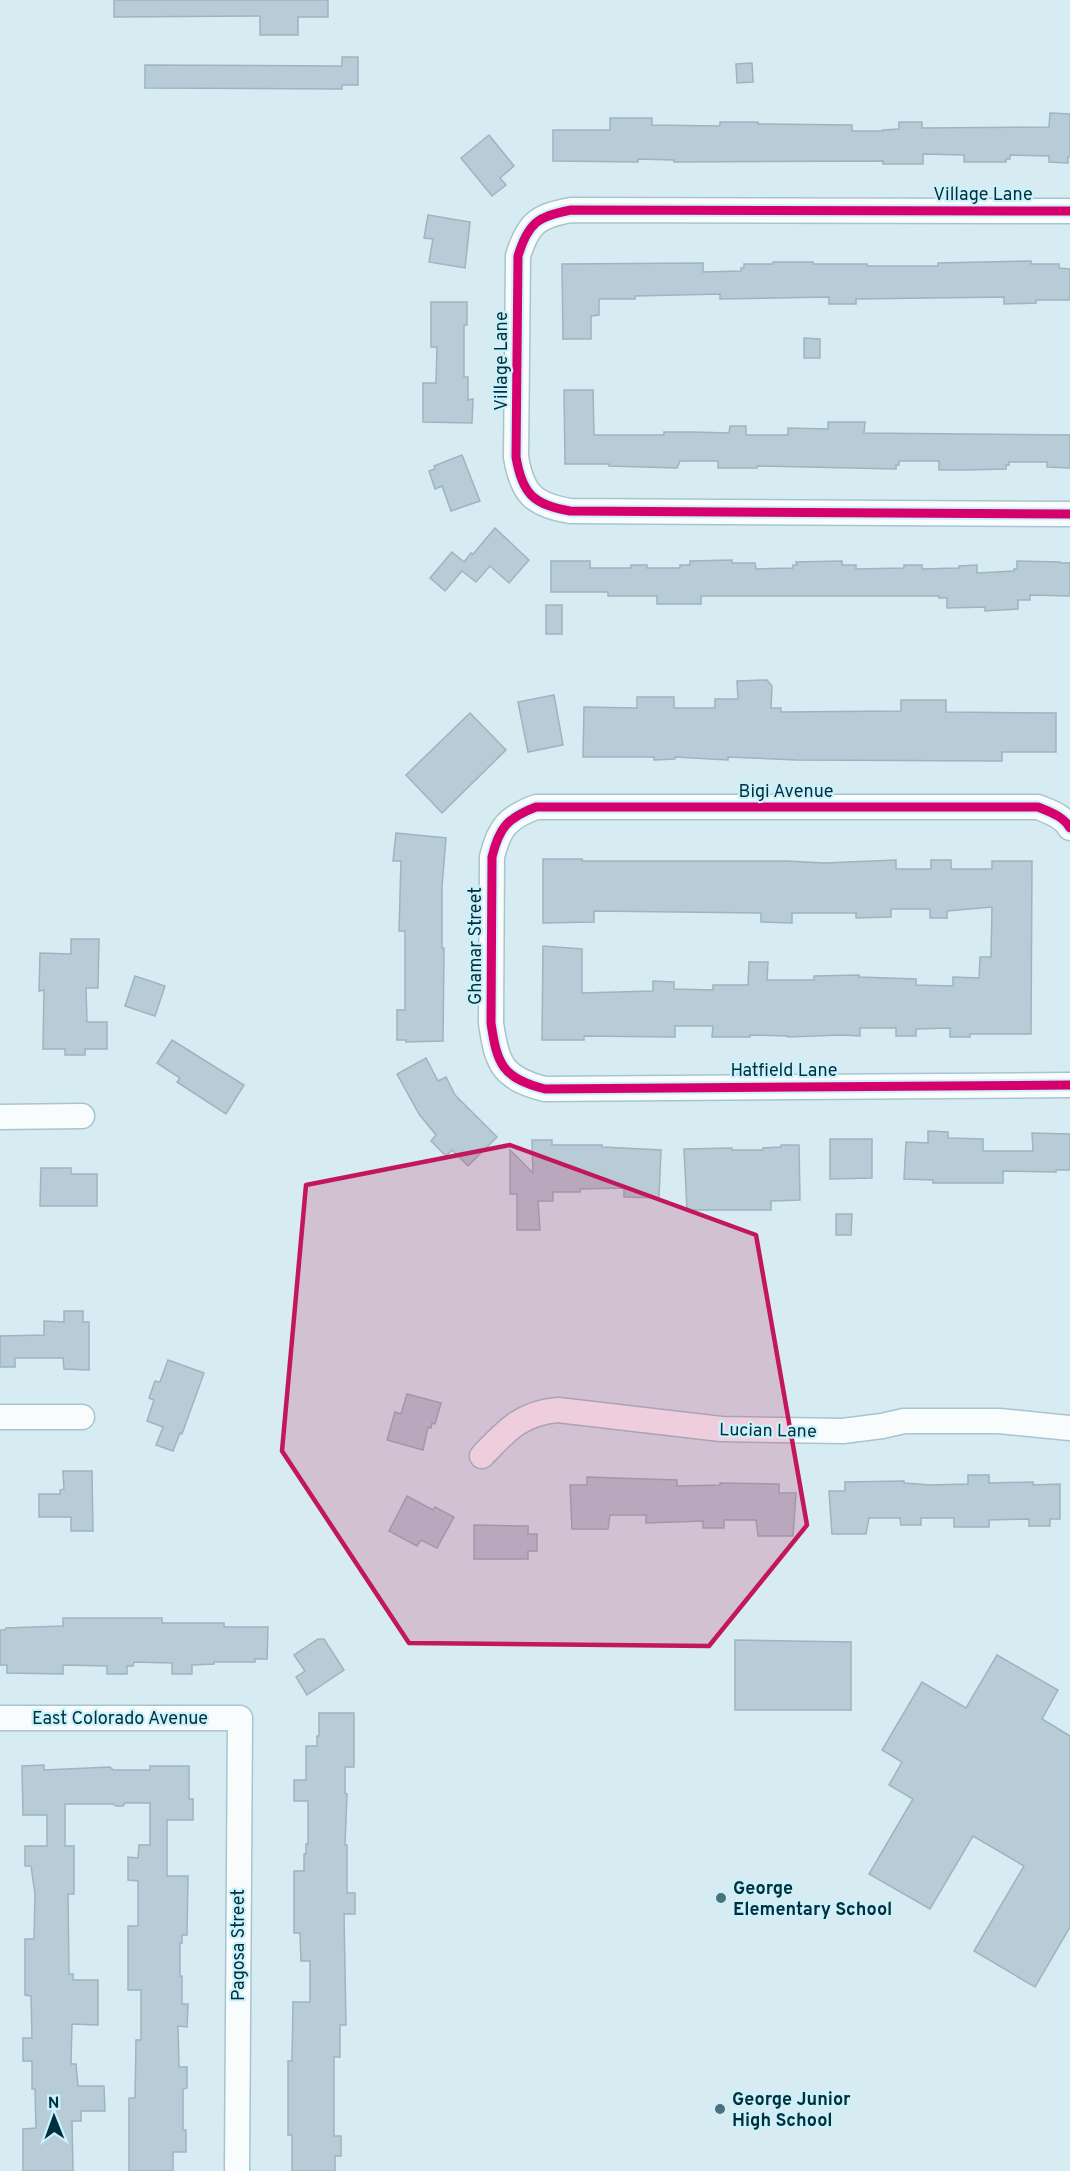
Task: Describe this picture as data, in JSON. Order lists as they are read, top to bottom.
{
  "streets": {
    "street": [
      "Village Lane",
      "Bigi Avenue",
      "Ghamar Street",
      "Hatfield Lane",
      "Lucian Lane",
      "East Colorado Avenue",
      "Pagosa Street"
    ]
  },
  "crossings": [
    ["Bigi Avenue", "Ghamar Street"],
    ["Ghamar Street", "Hatfield Lane"],
    ["East Colorado Avenue", "Pagosa Street"]
  ],
  "places": ["George Elementary School", "George Junior High School"],
  "north": "top"
}
